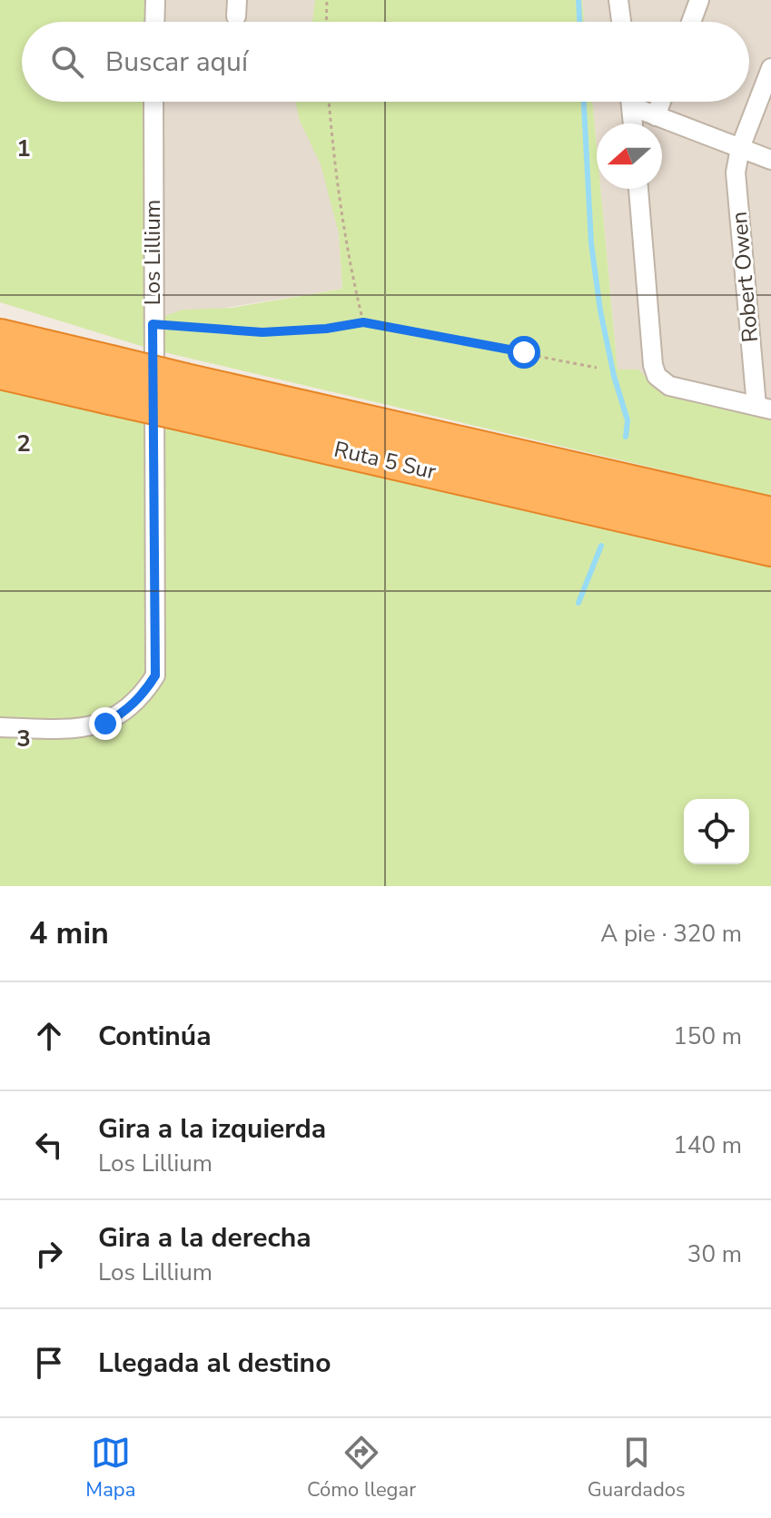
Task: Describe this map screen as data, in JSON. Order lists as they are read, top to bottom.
{
  "streets": {
    "highway": ["Ruta 5 Sur"],
    "street": ["Los Lillium", "Robert Owen"]
  },
  "north": "left",
  "page": {
    "search": "Buscar aquí",
    "heading": ["4 min", "A pie · 320 m"],
    "list": [
      ["Continúa", "150 m"],
      ["Gira a la izquierda", "Los Lillium", "140 m"],
      ["Gira a la derecha", "Los Lillium", "30 m"],
      "Llegada al destino"
    ],
    "nav": ["Mapa", "Cómo llegar", "Guardados"]
  },
  "grid": {
    "rows": ["1", "2", "3"]
  }
}
